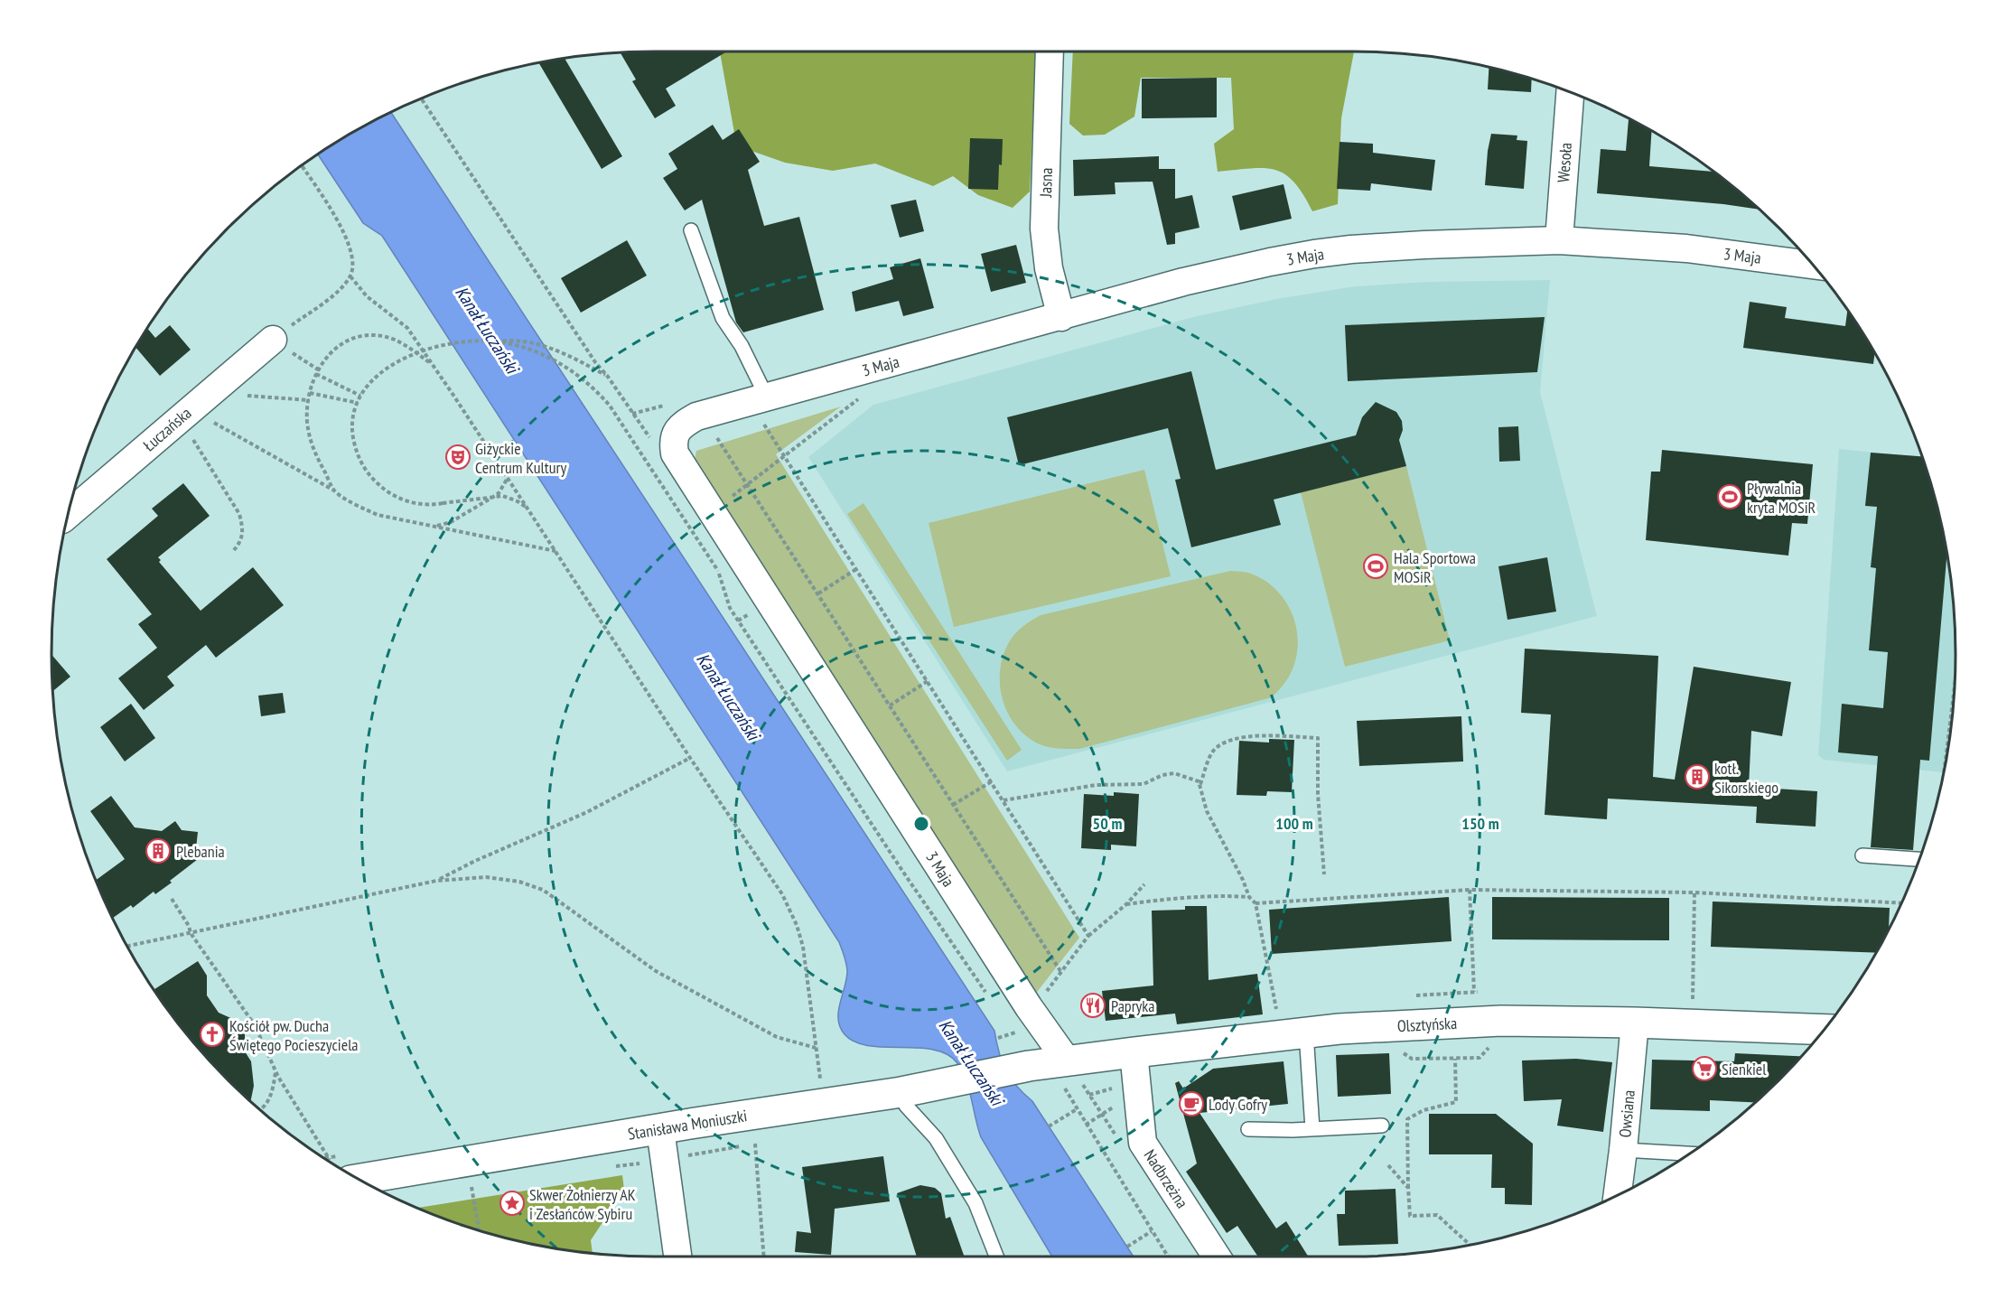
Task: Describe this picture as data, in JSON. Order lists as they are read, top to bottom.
{
  "streets": {
    "street": [
      "Wesoła",
      "Jasna",
      "3 Maja",
      "Łuczańska",
      "Olsztyńska",
      "Owsiana",
      "Stanisława Moniuszki",
      "Nadbrzeżna"
    ]
  },
  "crossings": [
    ["Wesoła", "3 Maja"],
    ["Jasna", "3 Maja"],
    ["3 Maja", "Olsztyńska"],
    ["Olsztyńska", "Owsiana"],
    ["Olsztyńska", "Stanisława Moniuszki"],
    ["Olsztyńska", "Nadbrzeżna"]
  ],
  "water": ["Kanał Łuczański"],
  "places": {
    "theatre": ["Giżyckie Centrum Kultury"],
    "sports": ["Pływalnia kryta MOSiR", "Hala Sportowa MOSiR"],
    "building": ["kotł. Sikorskiego", "Plebania"],
    "restaurant": ["Papryka"],
    "church": ["Kościół pw. Ducha Świętego Pocieszyciela"],
    "supermarket": ["Sienkiel"],
    "cafe": ["Lody Gofry"],
    "place": ["Skwer Żołnierzy AK i Zesłańców Sybiru"]
  },
  "rings": ["50 m", "100 m", "150 m"]
}
